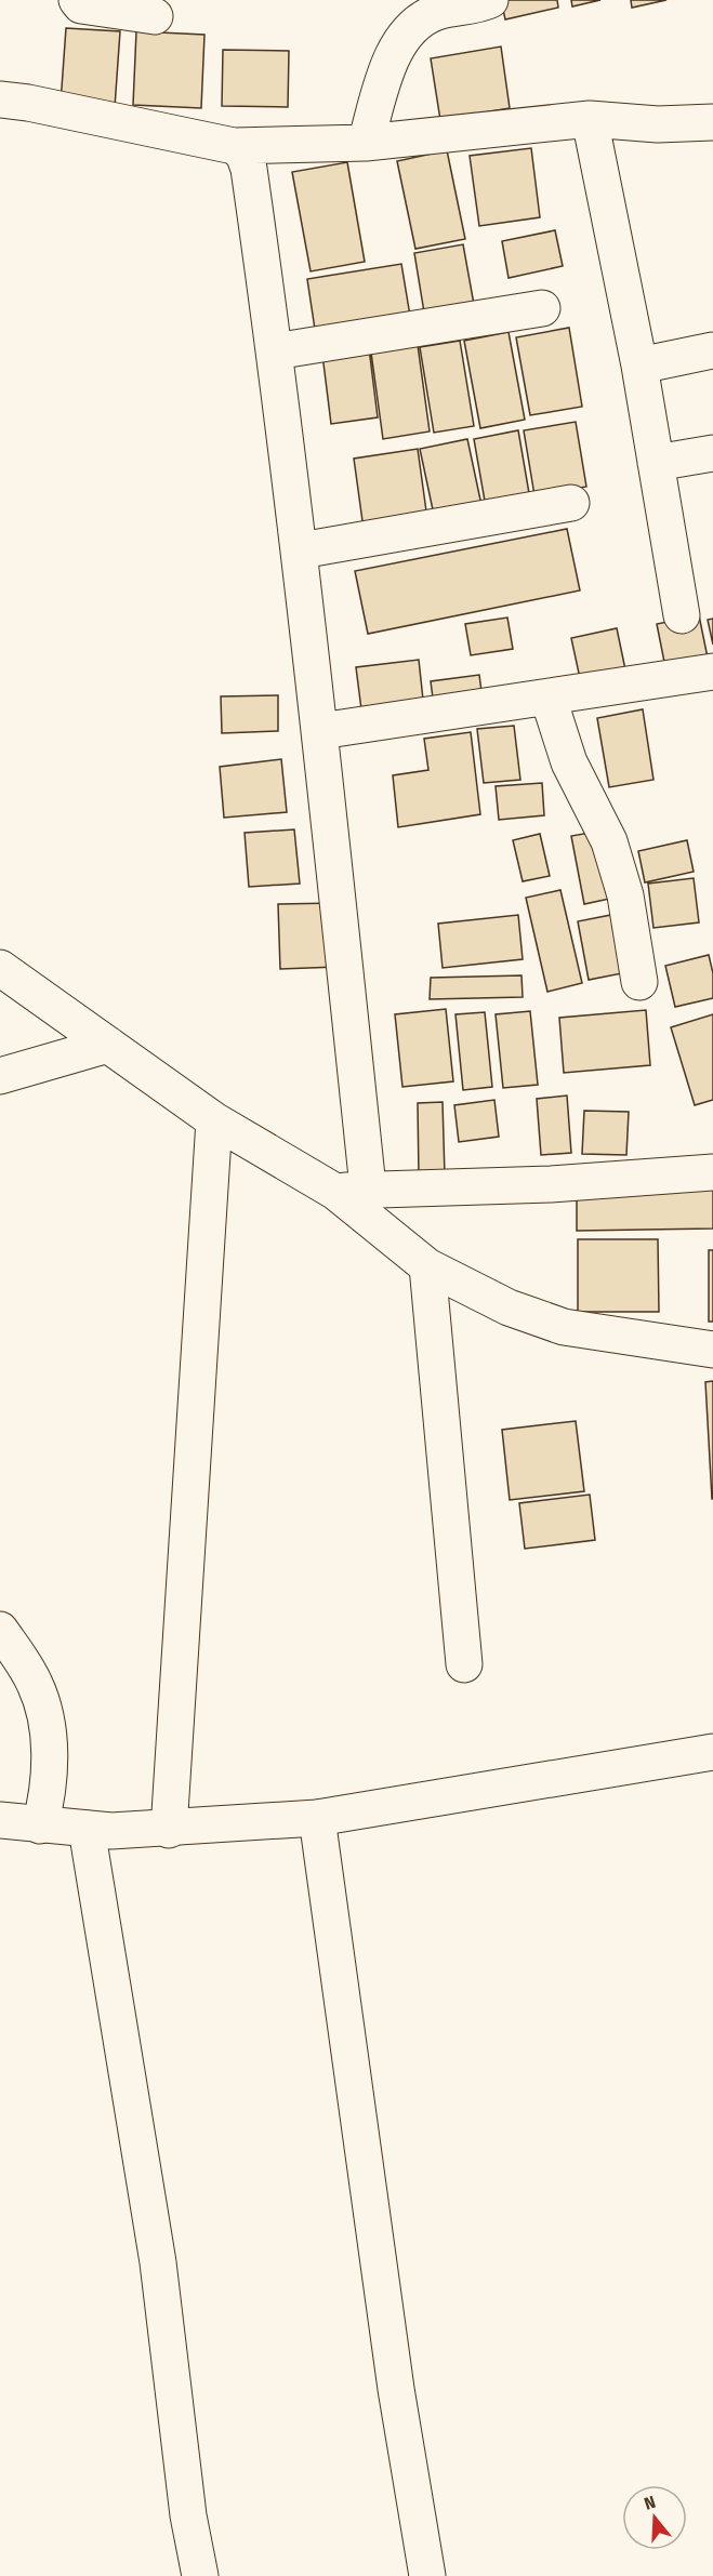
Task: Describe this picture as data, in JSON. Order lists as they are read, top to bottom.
{
  "north": "top"
}
